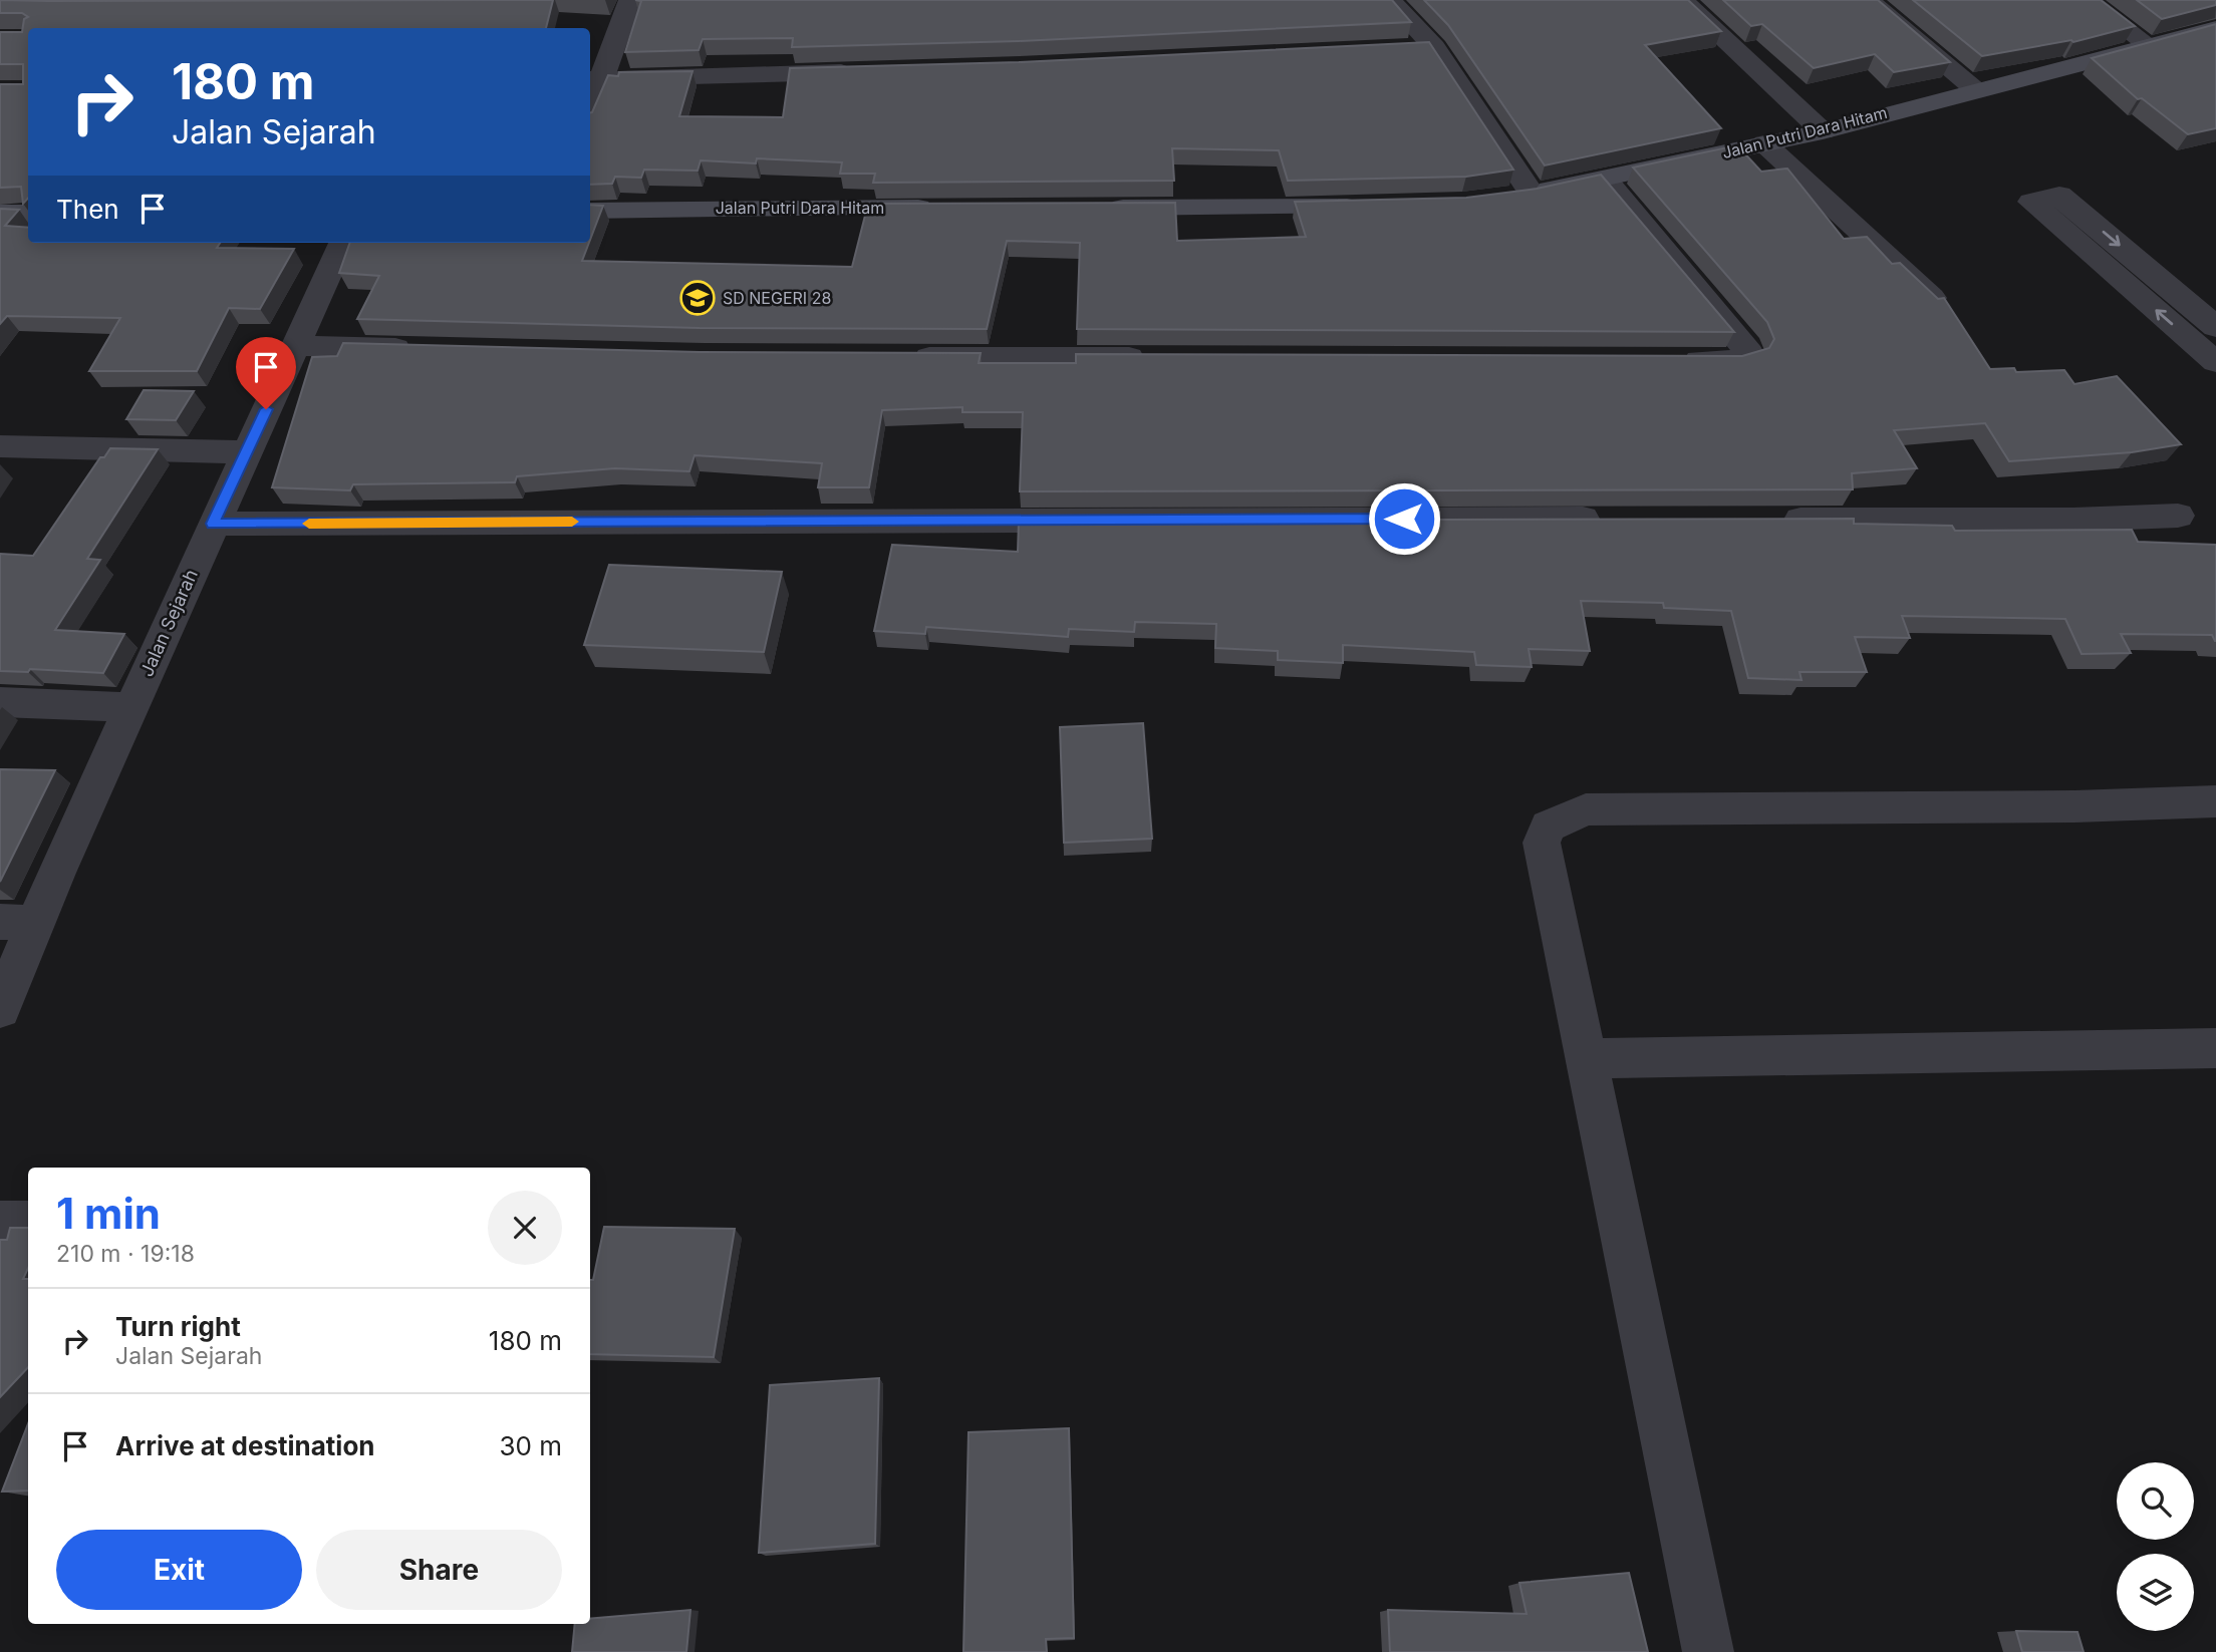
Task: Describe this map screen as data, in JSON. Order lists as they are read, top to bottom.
{
  "streets": {
    "street": ["Jalan Putri Dara Hitam", "Jalan Sejarah"]
  },
  "places": {
    "school or university": ["SD NEGERI 28"]
  },
  "page": {
    "turn": ["180 m", "Jalan Sejarah"],
    "then": "Then",
    "heading": ["1 min", "210 m · 19:18"],
    "list": [
      {
        "name": "Turn right",
        "note": "Jalan Sejarah",
        "value": "180 m"
      },
      {
        "name": "Arrive at destination",
        "value": "30 m"
      }
    ],
    "buttons": ["Exit", "Share"]
  }
}
